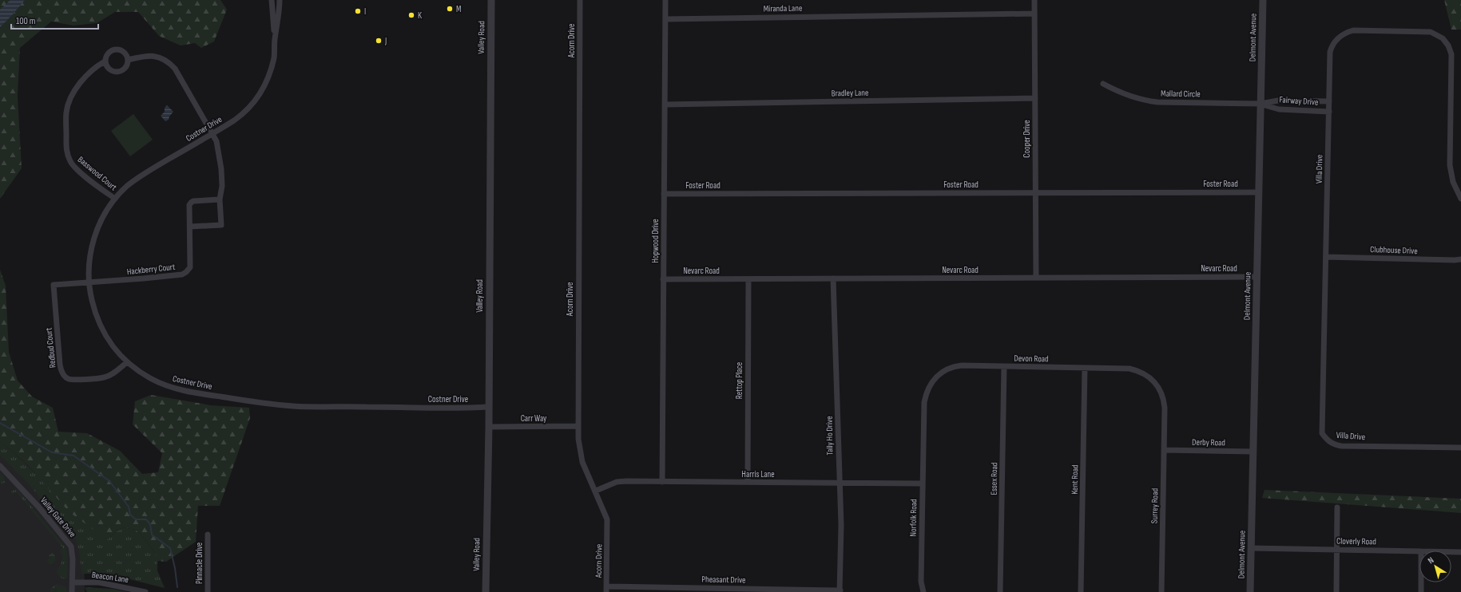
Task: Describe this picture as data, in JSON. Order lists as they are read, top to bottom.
{
  "streets": {
    "street": [
      "Miranda Lane",
      "Valley Road",
      "Delmont Avenue",
      "Acorn Drive",
      "Bradley Lane",
      "Mallard Circle",
      "Fairway Drive",
      "Costner Drive",
      "Cooper Drive",
      "Villa Drive",
      "Basswood Court",
      "Foster Road",
      "Hopwood Drive",
      "Clubhouse Drive",
      "Nevarc Road",
      "Hackberry Court",
      "Redbud Court",
      "Devon Road",
      "Rettop Place",
      "Carr Way",
      "Tally Ho Drive",
      "Derby Road",
      "Harris Lane",
      "Essex Road",
      "Kent Road",
      "Surrey Road",
      "Valley Gate Drive",
      "Norfolk Road",
      "Cloverly Road",
      "Pinnacle Drive",
      "Beacon Lane",
      "Pheasant Drive"
    ]
  },
  "crossings": [
    ["Miranda Lane", "Cooper Drive"],
    ["Miranda Lane", "Hopwood Drive"],
    ["Valley Road", "Costner Drive"],
    ["Valley Road", "Carr Way"],
    ["Delmont Avenue", "Mallard Circle"],
    ["Delmont Avenue", "Fairway Drive"],
    ["Delmont Avenue", "Foster Road"],
    ["Delmont Avenue", "Nevarc Road"],
    ["Delmont Avenue", "Derby Road"],
    ["Delmont Avenue", "Cloverly Road"],
    ["Acorn Drive", "Carr Way"],
    ["Acorn Drive", "Harris Lane"],
    ["Acorn Drive", "Pheasant Drive"],
    ["Bradley Lane", "Cooper Drive"],
    ["Bradley Lane", "Hopwood Drive"],
    ["Mallard Circle", "Fairway Drive"],
    ["Fairway Drive", "Villa Drive"],
    ["Costner Drive", "Basswood Court"],
    ["Costner Drive", "Hackberry Court"],
    ["Costner Drive", "Redbud Court"],
    ["Cooper Drive", "Foster Road"],
    ["Cooper Drive", "Nevarc Road"],
    ["Villa Drive", "Clubhouse Drive"],
    ["Foster Road", "Hopwood Drive"],
    ["Hopwood Drive", "Nevarc Road"],
    ["Hopwood Drive", "Harris Lane"],
    ["Nevarc Road", "Rettop Place"],
    ["Nevarc Road", "Tally Ho Drive"],
    ["Hackberry Court", "Redbud Court"],
    ["Devon Road", "Essex Road"],
    ["Devon Road", "Kent Road"],
    ["Devon Road", "Surrey Road"],
    ["Devon Road", "Norfolk Road"],
    ["Rettop Place", "Harris Lane"],
    ["Tally Ho Drive", "Harris Lane"],
    ["Tally Ho Drive", "Pheasant Drive"],
    ["Derby Road", "Surrey Road"],
    ["Harris Lane", "Norfolk Road"],
    ["Valley Gate Drive", "Beacon Lane"]
  ],
  "places": [
    "M",
    "I",
    "K",
    "J"
  ],
  "scale_bar": "100 m",
  "north": "top left"
}
